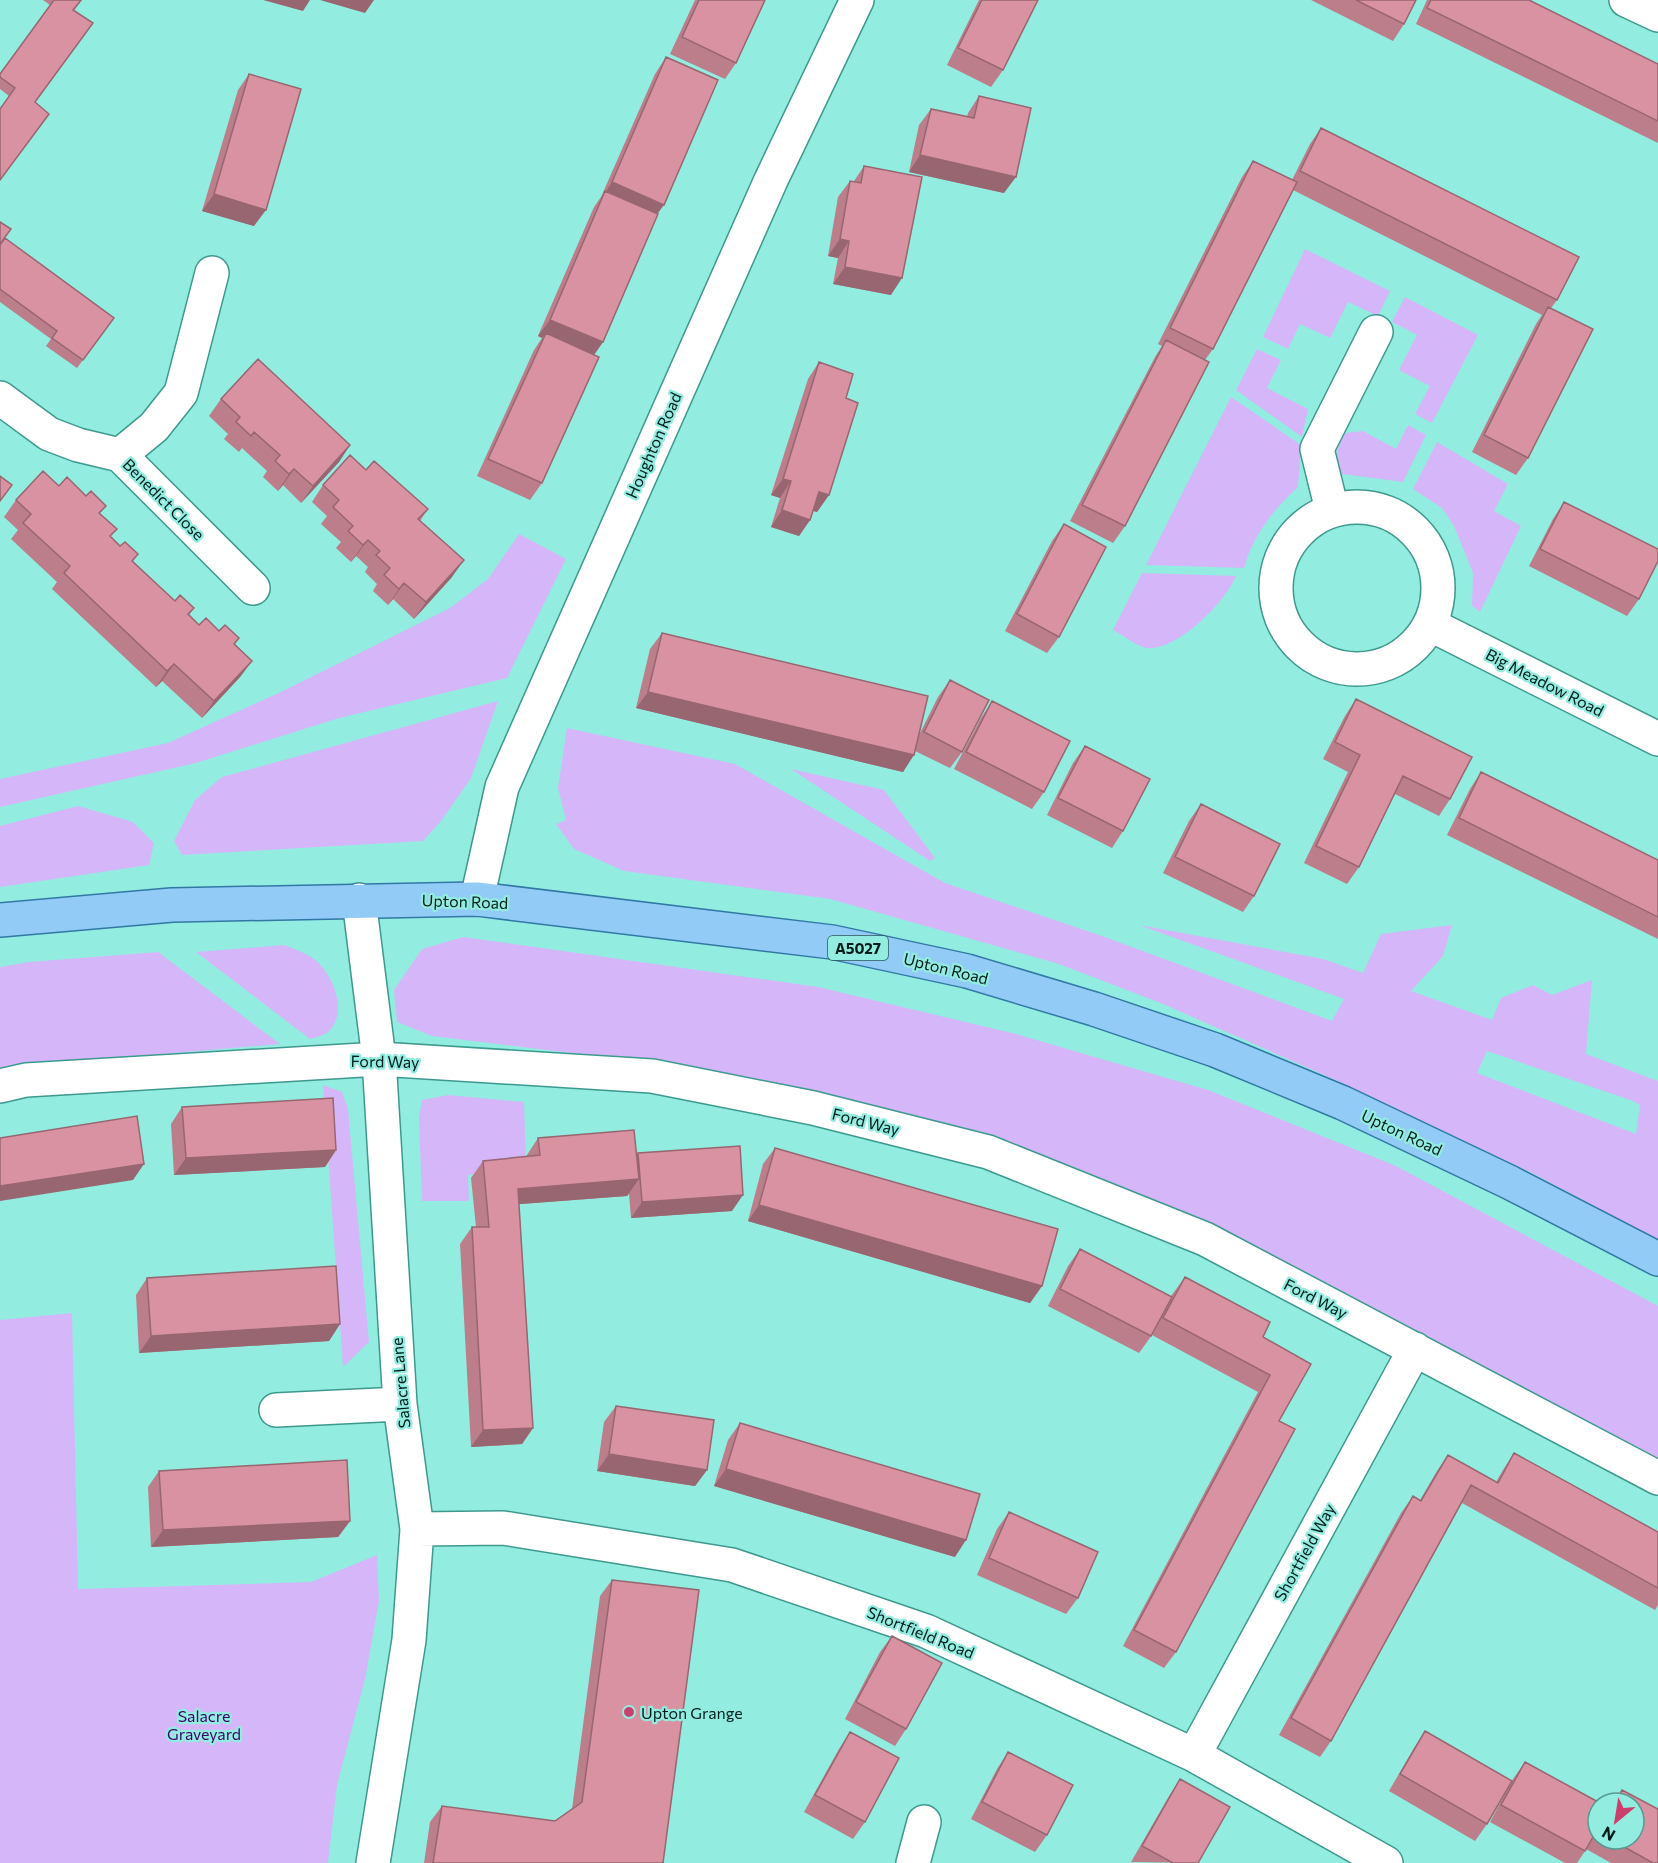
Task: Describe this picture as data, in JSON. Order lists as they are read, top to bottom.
{
  "streets": {
    "main road": ["Upton Road", "A5027"],
    "street": [
      "Houghton Road",
      "Benedict Close",
      "Big Meadow Road",
      "Ford Way",
      "Salacre Lane",
      "Shortfield Way",
      "Shortfield Road"
    ]
  },
  "crossings": [
    ["Houghton Road", "Upton Road"],
    ["Upton Road", "Salacre Lane"],
    ["Ford Way", "Salacre Lane"],
    ["Ford Way", "Shortfield Way"],
    ["Salacre Lane", "Shortfield Road"],
    ["Shortfield Way", "Shortfield Road"]
  ],
  "parks": ["Salacre Graveyard"],
  "places": ["Upton Grange"],
  "north": "bottom left"
}
